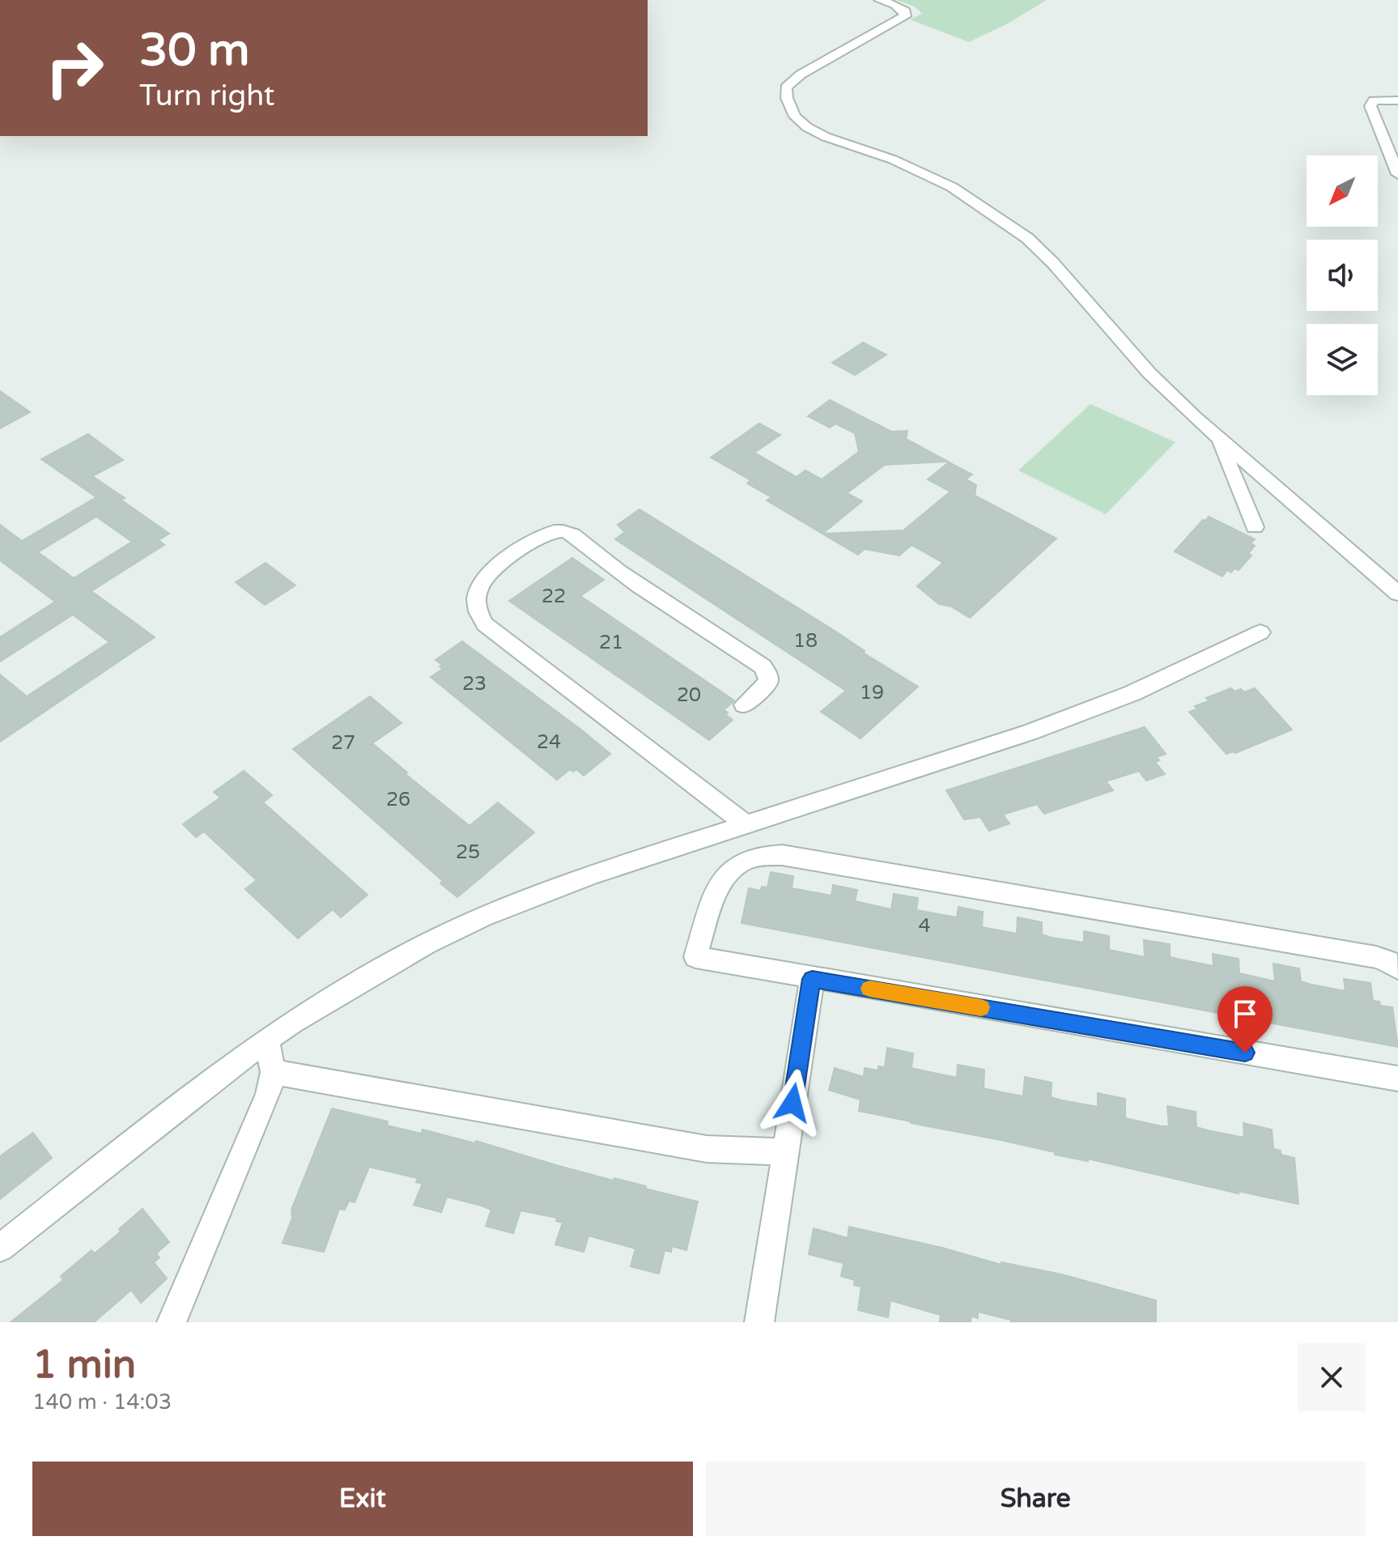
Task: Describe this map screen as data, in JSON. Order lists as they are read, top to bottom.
{
  "house_numbers": [
    "22",
    "18",
    "21",
    "23",
    "19",
    "20",
    "24",
    "27",
    "26",
    "25",
    "4"
  ],
  "north": "bottom left",
  "page": {
    "turn": ["30 m", "Turn right"],
    "heading": ["1 min", "140 m · 14:03"],
    "buttons": ["Exit", "Share"]
  }
}
